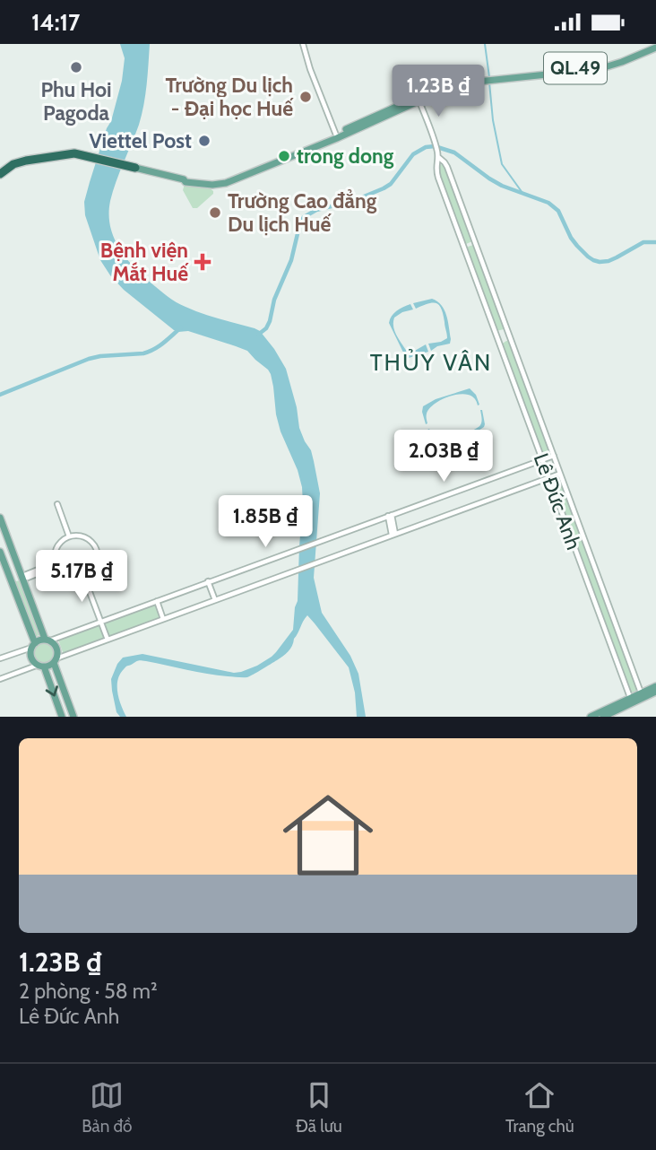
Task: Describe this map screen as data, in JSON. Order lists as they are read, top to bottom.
{
  "streets": {
    "highway": ["QL.49"],
    "street": ["Lê Đức Anh"]
  },
  "crossings": [
    ["QL.49", "Lê Đức Anh"]
  ],
  "districts": ["THỦY VÂN"],
  "places": {
    "other": [
      "Phu Hoi Pagoda",
      "Trường Du lịch - Đại học Huế",
      "Viettel Post",
      "trong dong",
      "Trường Cao đẳng Du lịch Huế"
    ],
    "health": ["Bệnh viện Mắt Huế"]
  },
  "page": {
    "status": "14:17",
    "price": [
      "1.23B ₫",
      "2.03B ₫",
      "1.85B ₫",
      "5.17B ₫"
    ],
    "list": [
      {
        "name": "1.23B ₫",
        "note": "2 phòng · 58 m² · Lê Đức Anh"
      }
    ],
    "tabs": ["Bản đồ", "Đã lưu", "Trang chủ"]
  }
}
